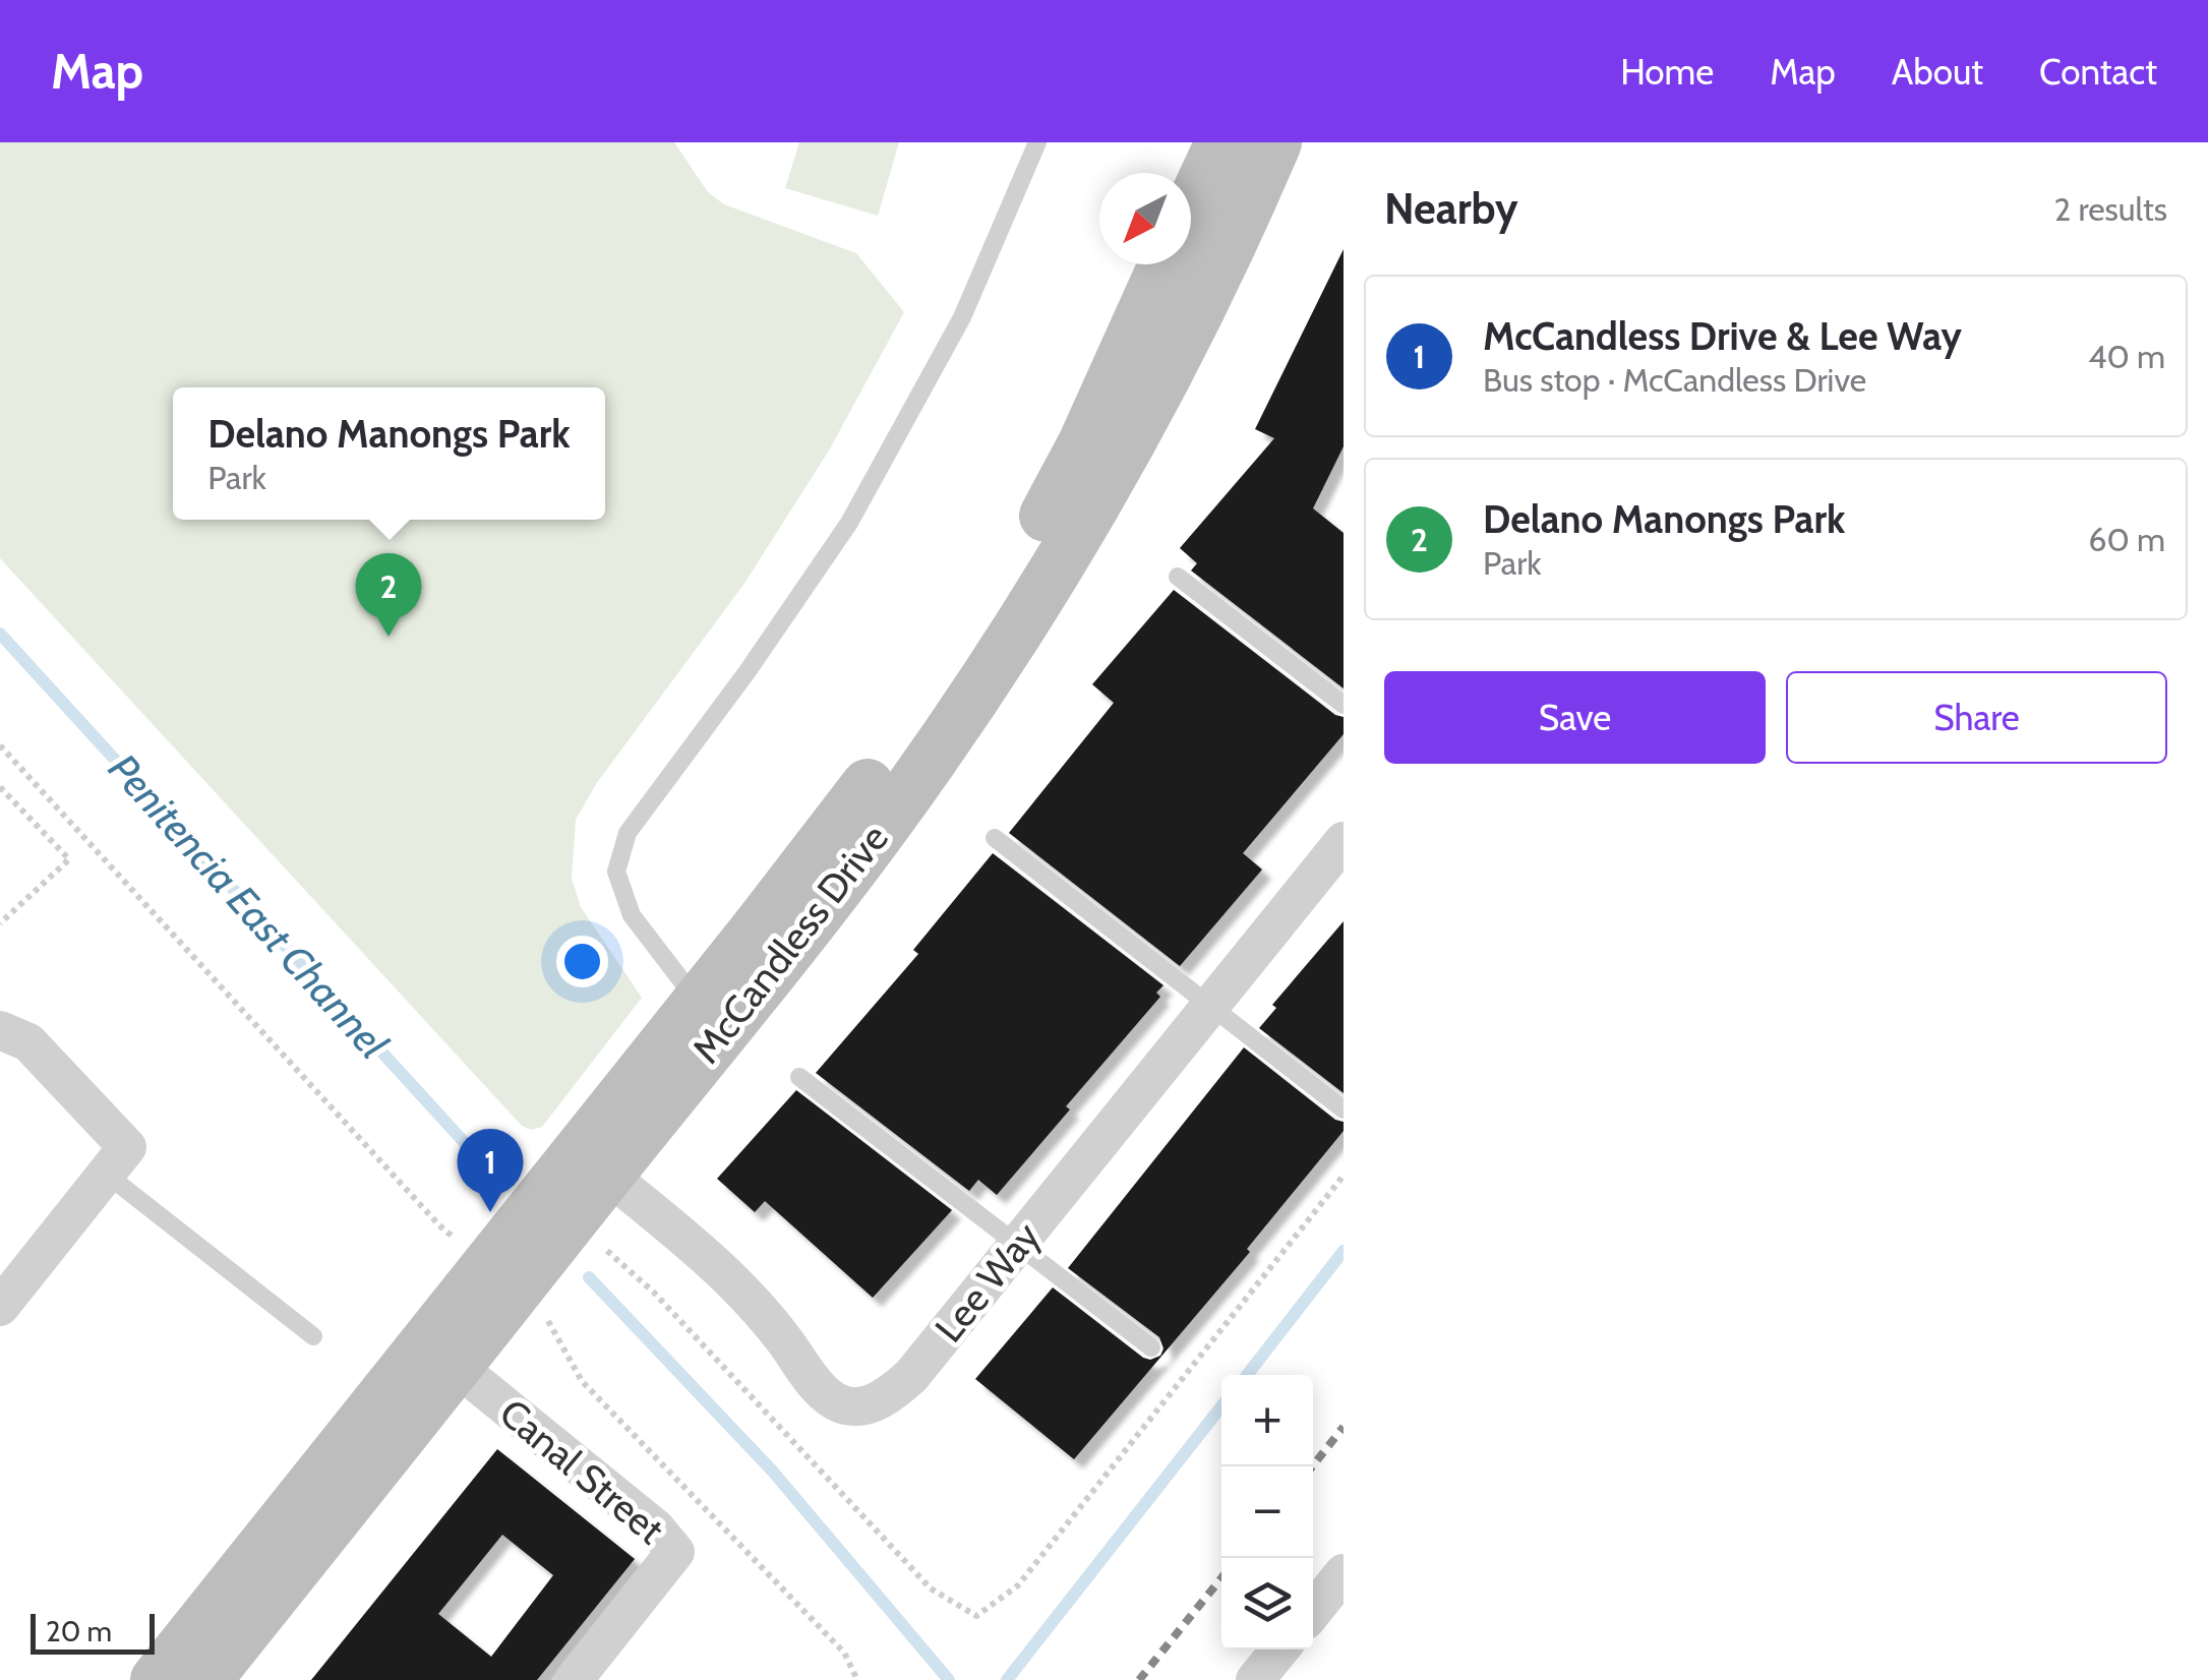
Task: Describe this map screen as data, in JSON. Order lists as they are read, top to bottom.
{
  "streets": {
    "main road": ["McCandless Drive"],
    "street": ["Lee Way", "Canal Street"]
  },
  "crossings": [
    ["McCandless Drive", "Lee Way"],
    ["McCandless Drive", "Canal Street"]
  ],
  "water": ["Penitencia East Channel"],
  "scale_bar": "20 m",
  "north": "bottom left",
  "page": {
    "header": "Map",
    "nav": [
      "Home",
      "Map",
      "About",
      "Contact"
    ],
    "heading": ["Nearby", "2 results"],
    "list": [
      {
        "mark": "1",
        "name": "McCandless Drive & Lee Way",
        "note": "Bus stop · McCandless Drive",
        "value": "40 m"
      },
      {
        "mark": "2",
        "name": "Delano Manongs Park",
        "note": "Park",
        "value": "60 m"
      }
    ],
    "popup": ["Delano Manongs Park", "Park"],
    "pins": ["2", "1"],
    "buttons": ["Save", "Share"],
    "map_buttons": ["+", "−"],
    "scale": "20 m"
  }
}
